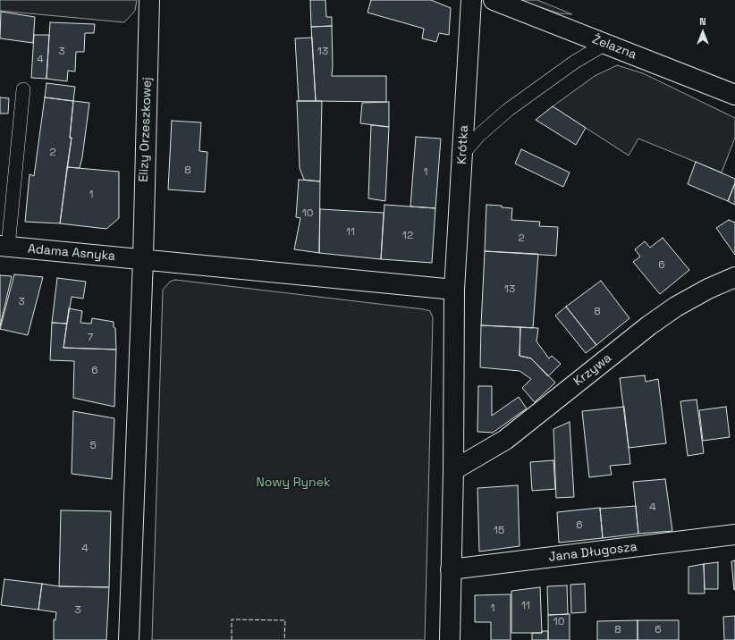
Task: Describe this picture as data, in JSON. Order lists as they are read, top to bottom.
{
  "streets": {
    "street": [
      "Żelazna",
      "Elizy Orzeszkowej",
      "Krótka",
      "Adama Asnyka",
      "Krzywa",
      "Jana Długosza"
    ]
  },
  "crossings": [
    ["Elizy Orzeszkowej", "Adama Asnyka"]
  ],
  "parks": ["Nowy Rynek"],
  "house_numbers": [
    "3",
    "13",
    "4",
    "2",
    "8",
    "1",
    "1",
    "10",
    "11",
    "12",
    "2",
    "6",
    "13",
    "3",
    "8",
    "7",
    "6",
    "5",
    "4",
    "6",
    "15",
    "4",
    "11",
    "1",
    "3",
    "10",
    "8",
    "6"
  ],
  "north": "top"
}
